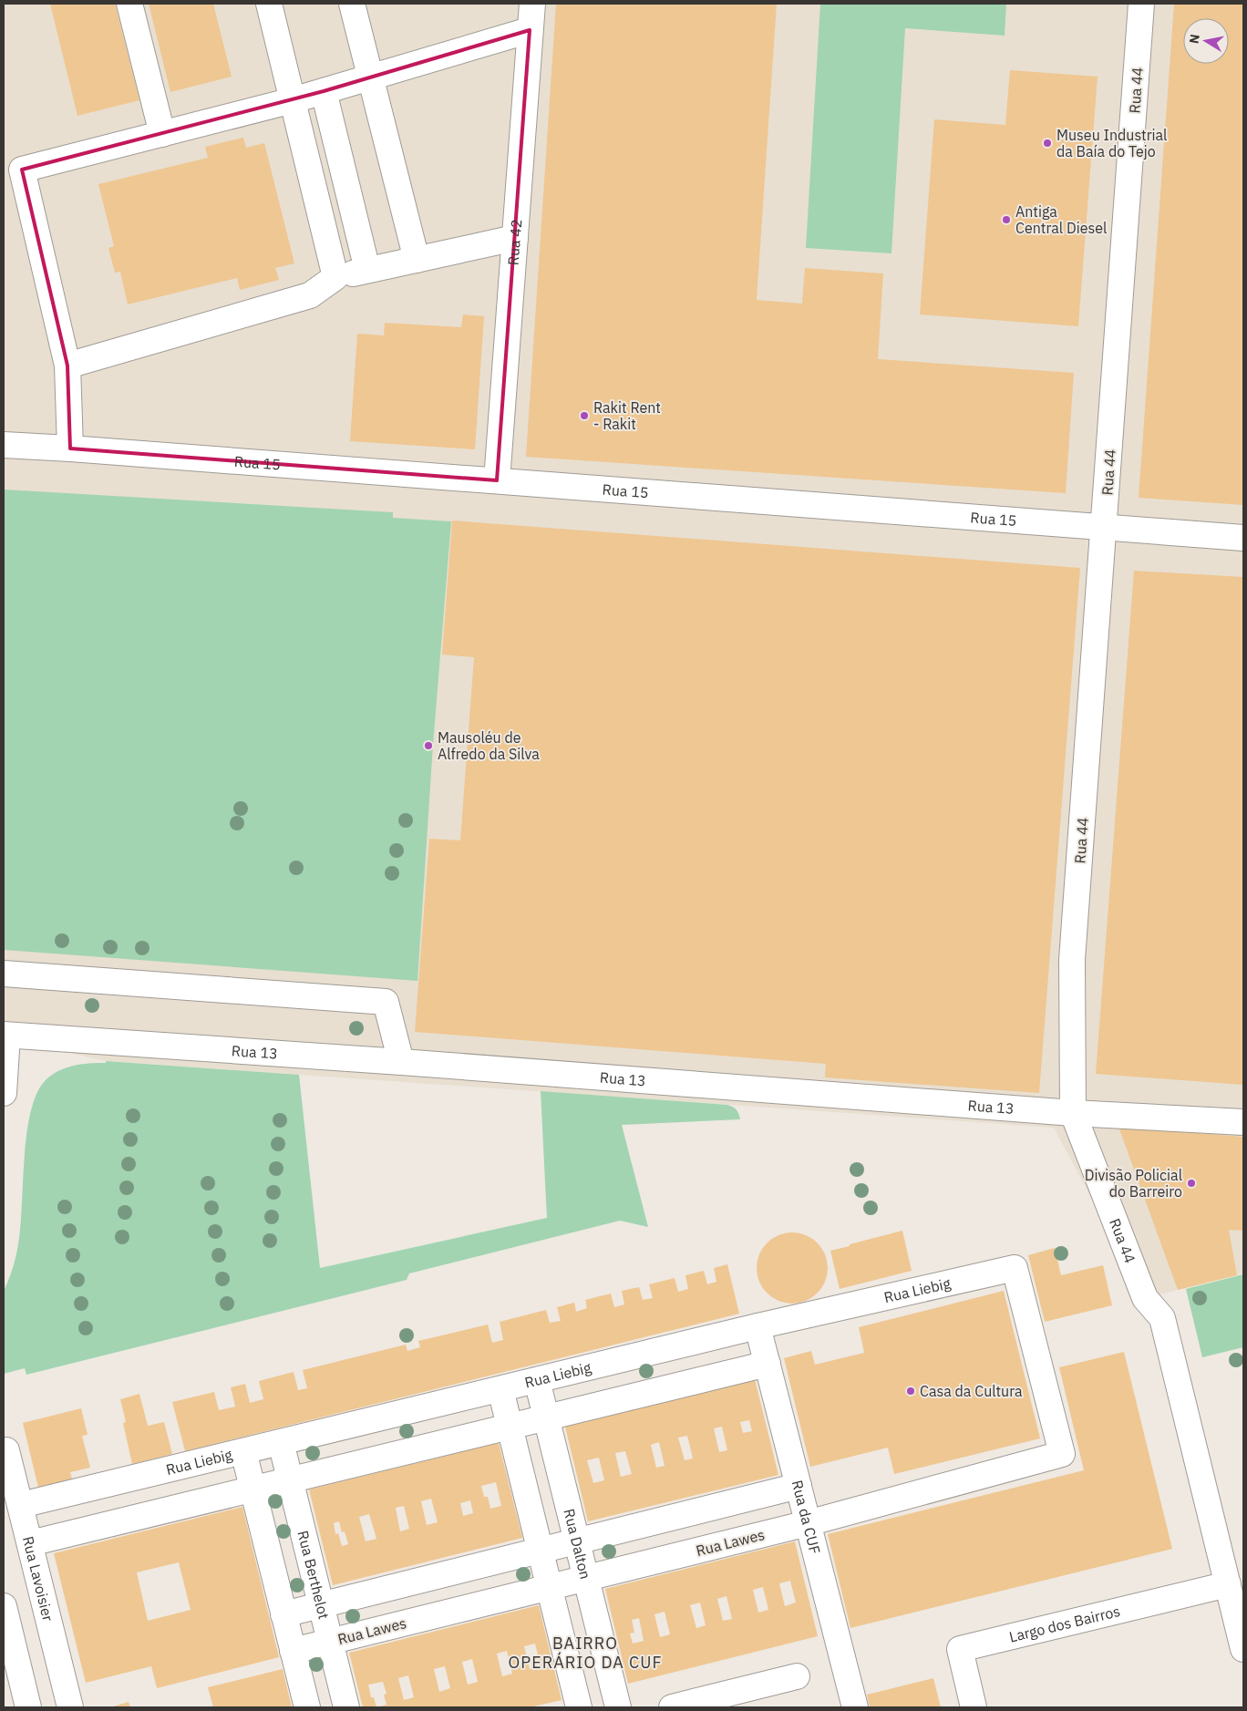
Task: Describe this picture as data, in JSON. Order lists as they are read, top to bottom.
{
  "streets": {
    "street": [
      "Rua 44",
      "Rua 42",
      "Rua 15",
      "Rua 13",
      "Rua Liebig",
      "Rua da CUF",
      "Rua Lawes",
      "Rua Dalton",
      "Rua Berthelot",
      "Rua Lavoisier",
      "Largo dos Bairros"
    ]
  },
  "crossings": [
    ["Rua 44", "Rua 15"],
    ["Rua 44", "Rua 13"],
    ["Rua 44", "Largo dos Bairros"],
    ["Rua 42", "Rua 15"],
    ["Rua Liebig", "Rua da CUF"],
    ["Rua Liebig", "Rua Lawes"],
    ["Rua Liebig", "Rua Dalton"],
    ["Rua Liebig", "Rua Berthelot"],
    ["Rua Liebig", "Rua Lavoisier"],
    ["Rua da CUF", "Rua Lawes"],
    ["Rua Lawes", "Rua Dalton"],
    ["Rua Lawes", "Rua Berthelot"]
  ],
  "districts": ["BAIRRO OPERÁRIO DA CUF"],
  "places": [
    "Museu Industrial da Baía do Tejo",
    "Antiga Central Diesel",
    "Rakit Rent - Rakit",
    "Mausoléu de Alfredo da Silva",
    "Divisão Policial do Barreiro",
    "Casa da Cultura"
  ],
  "north": "left"
}
